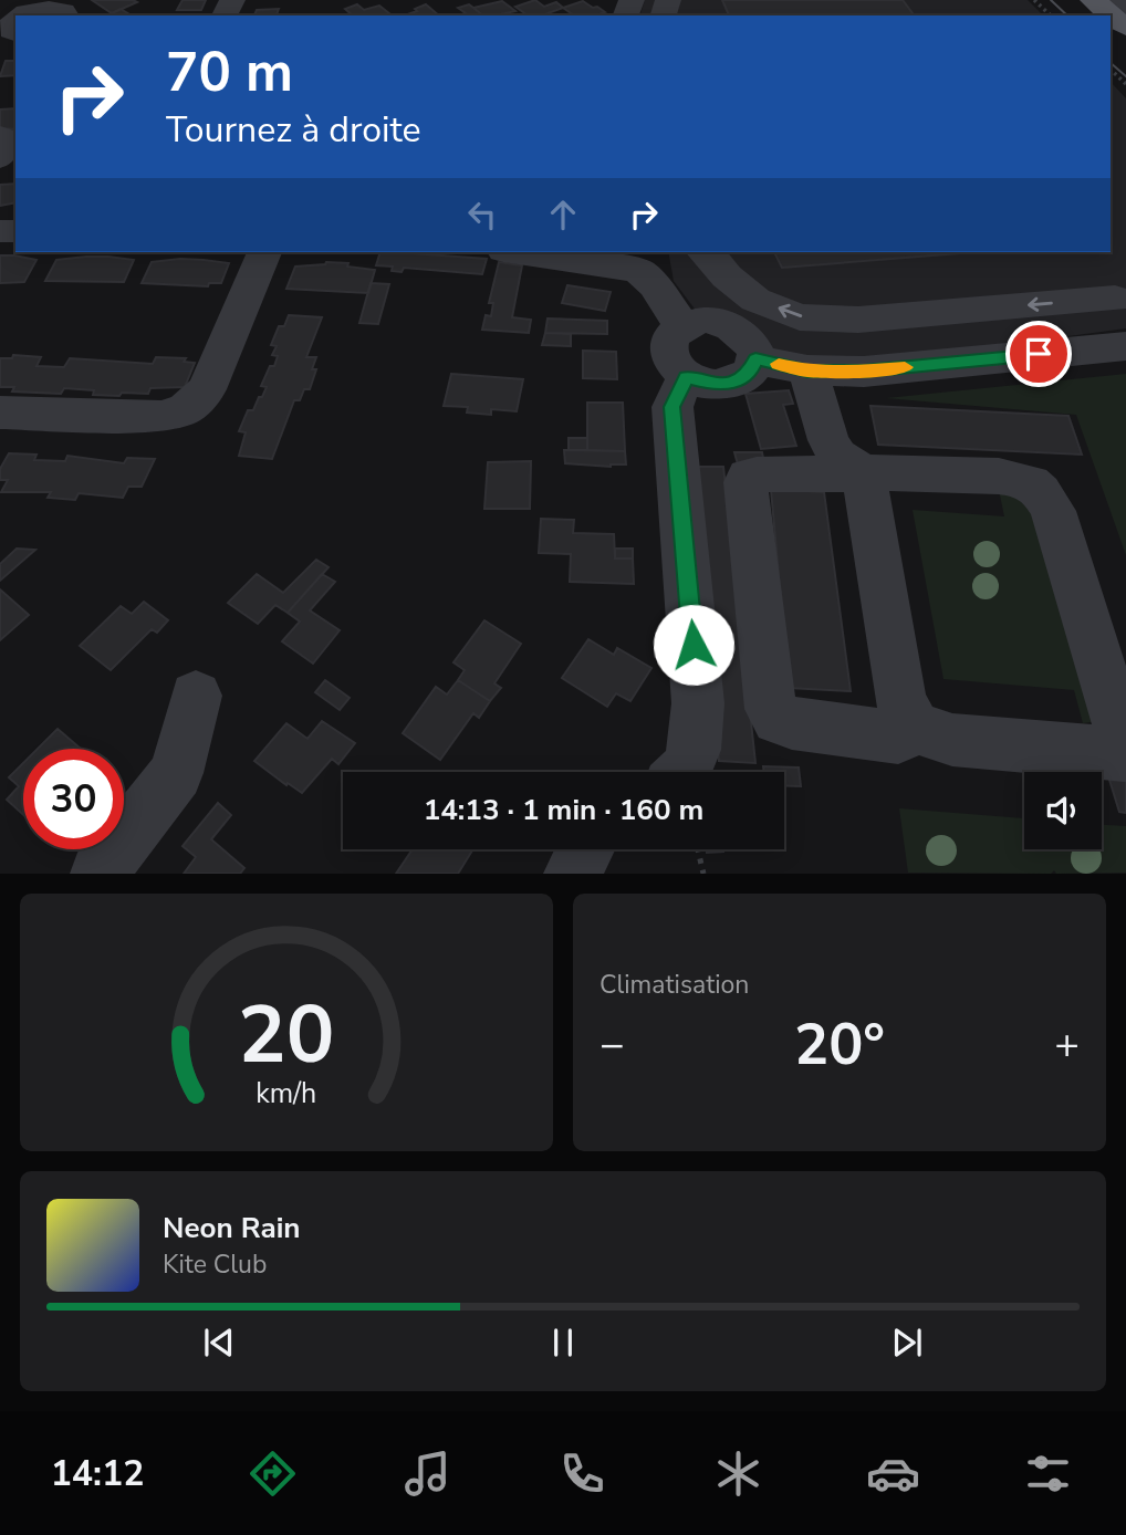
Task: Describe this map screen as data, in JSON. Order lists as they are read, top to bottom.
{
  "page": {
    "turn": ["70 m", "Tournez à droite"],
    "limit": "30",
    "trip": "14:13 · 1 min · 160 m",
    "tile": "Climatisation",
    "heat": ["−", "20°", "+"],
    "song": ["Neon Rain", "Kite Club"],
    "tabs": "14:12",
    "gauge": ["20", "km/h"]
  }
}
